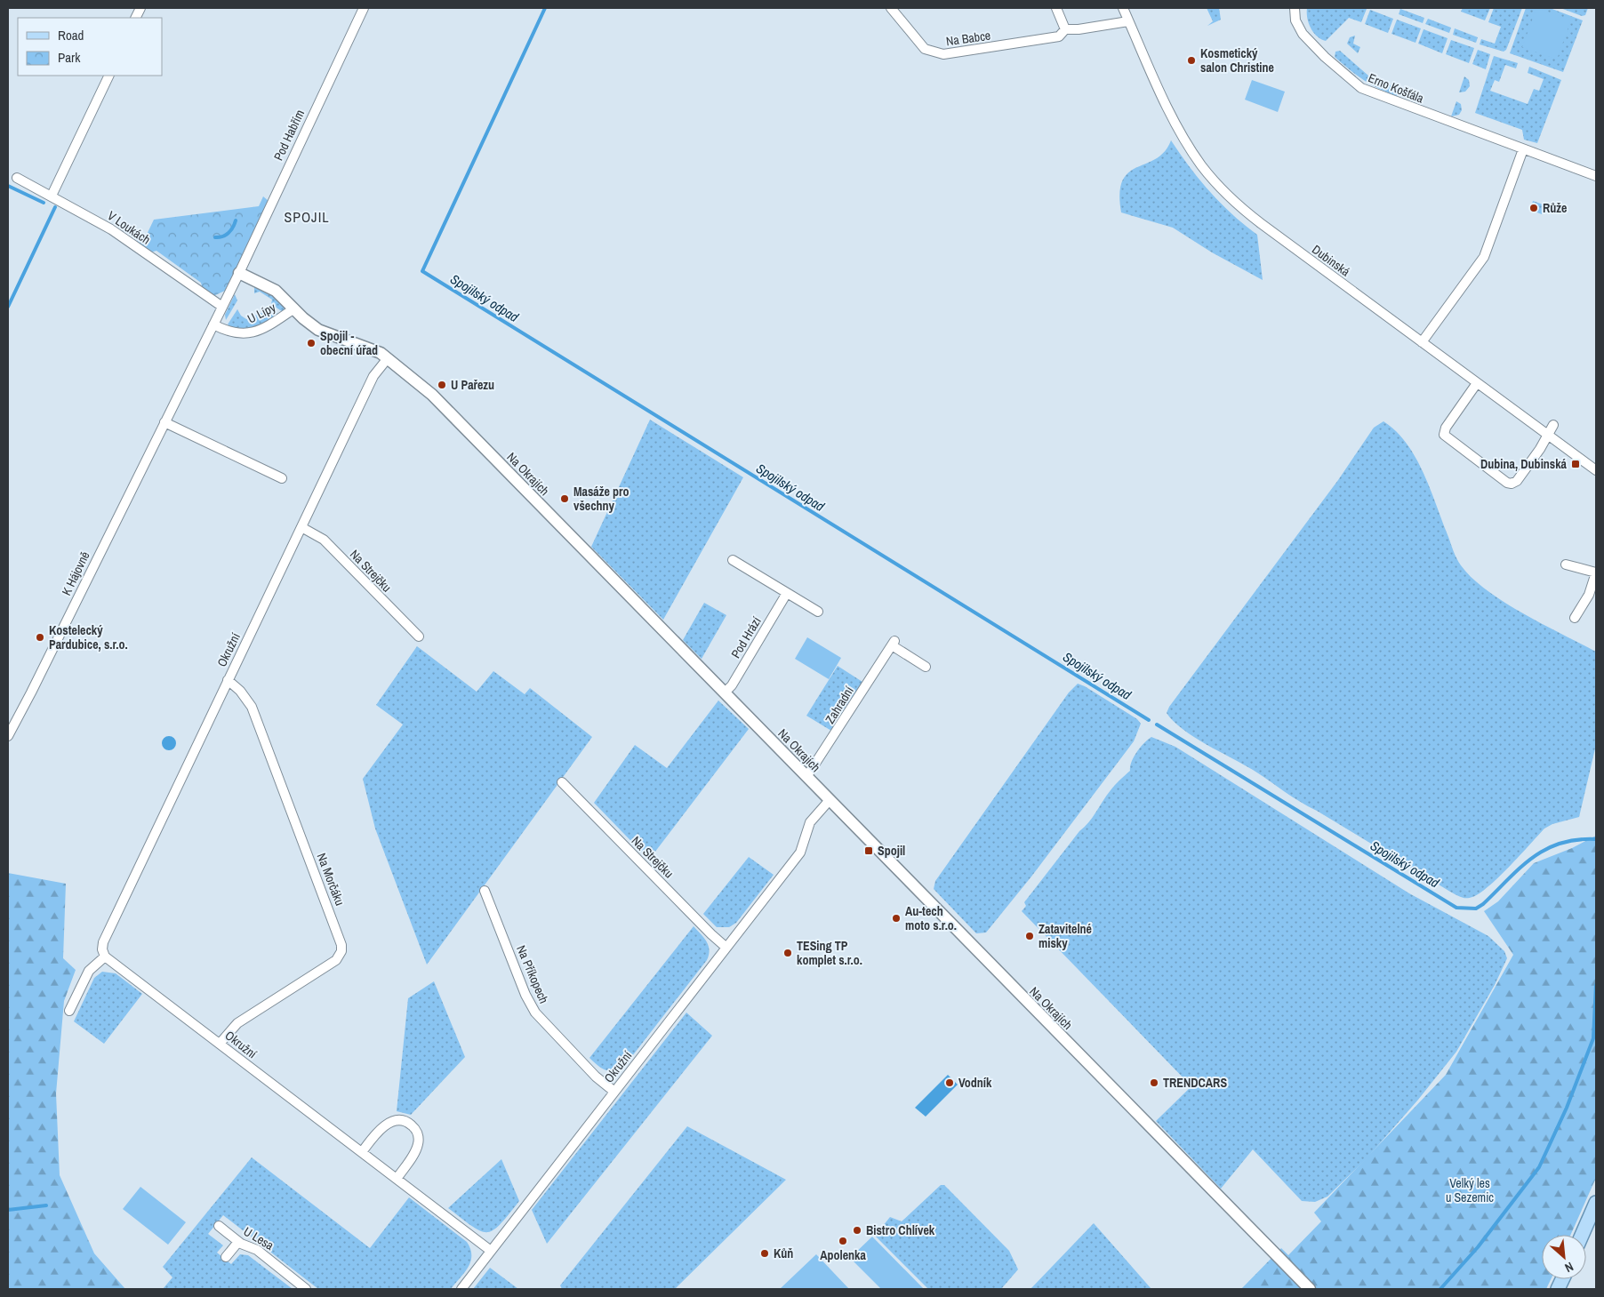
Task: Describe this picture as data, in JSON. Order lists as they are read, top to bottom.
{
  "streets": {
    "street": [
      "Na Babce",
      "Erno Košťála",
      "Pod Habřím",
      "V Loukách",
      "Dubinská",
      "U Lípy",
      "Na Okrajích",
      "Na Strejčku",
      "K Hájovně",
      "Pod Hrází",
      "Okružní",
      "Zahradní",
      "Na Morčáku",
      "Na Příkopech",
      "U Lesa"
    ]
  },
  "crossings": [
    ["Na Babce", "Dubinská"],
    ["Pod Habřím", "Na Okrajích"],
    ["Pod Habřím", "K Hájovně"],
    ["V Loukách", "K Hájovně"],
    ["U Lípy", "Na Okrajích"],
    ["U Lípy", "K Hájovně"],
    ["Na Okrajích", "K Hájovně"],
    ["Na Okrajích", "Pod Hrází"],
    ["Na Okrajích", "Okružní"],
    ["Na Okrajích", "Zahradní"],
    ["Na Strejčku", "Okružní"],
    ["Okružní", "Na Morčáku"],
    ["Okružní", "Na Příkopech"]
  ],
  "districts": ["SPOJIL"],
  "water": ["Spojilský odpad"],
  "parks": ["Velký les u Sezemic"],
  "places": {
    "other": [
      "Kosmetický salon Christine",
      "Růže",
      "Spojil - obecní úřad",
      "U Pařezu",
      "Masáže pro všechny",
      "Kostelecký Pardubice, s.r.o.",
      "Au-tech moto s.r.o.",
      "Zatavitelné misky",
      "TESing TP komplet s.r.o.",
      "Vodník",
      "TRENDCARS",
      "Bistro Chlívek",
      "Apolenka",
      "Kůň"
    ],
    "transit": ["Dubina, Dubinská", "Spojil"]
  },
  "legend": ["Road", "Park"],
  "north": "bottom right"
}
